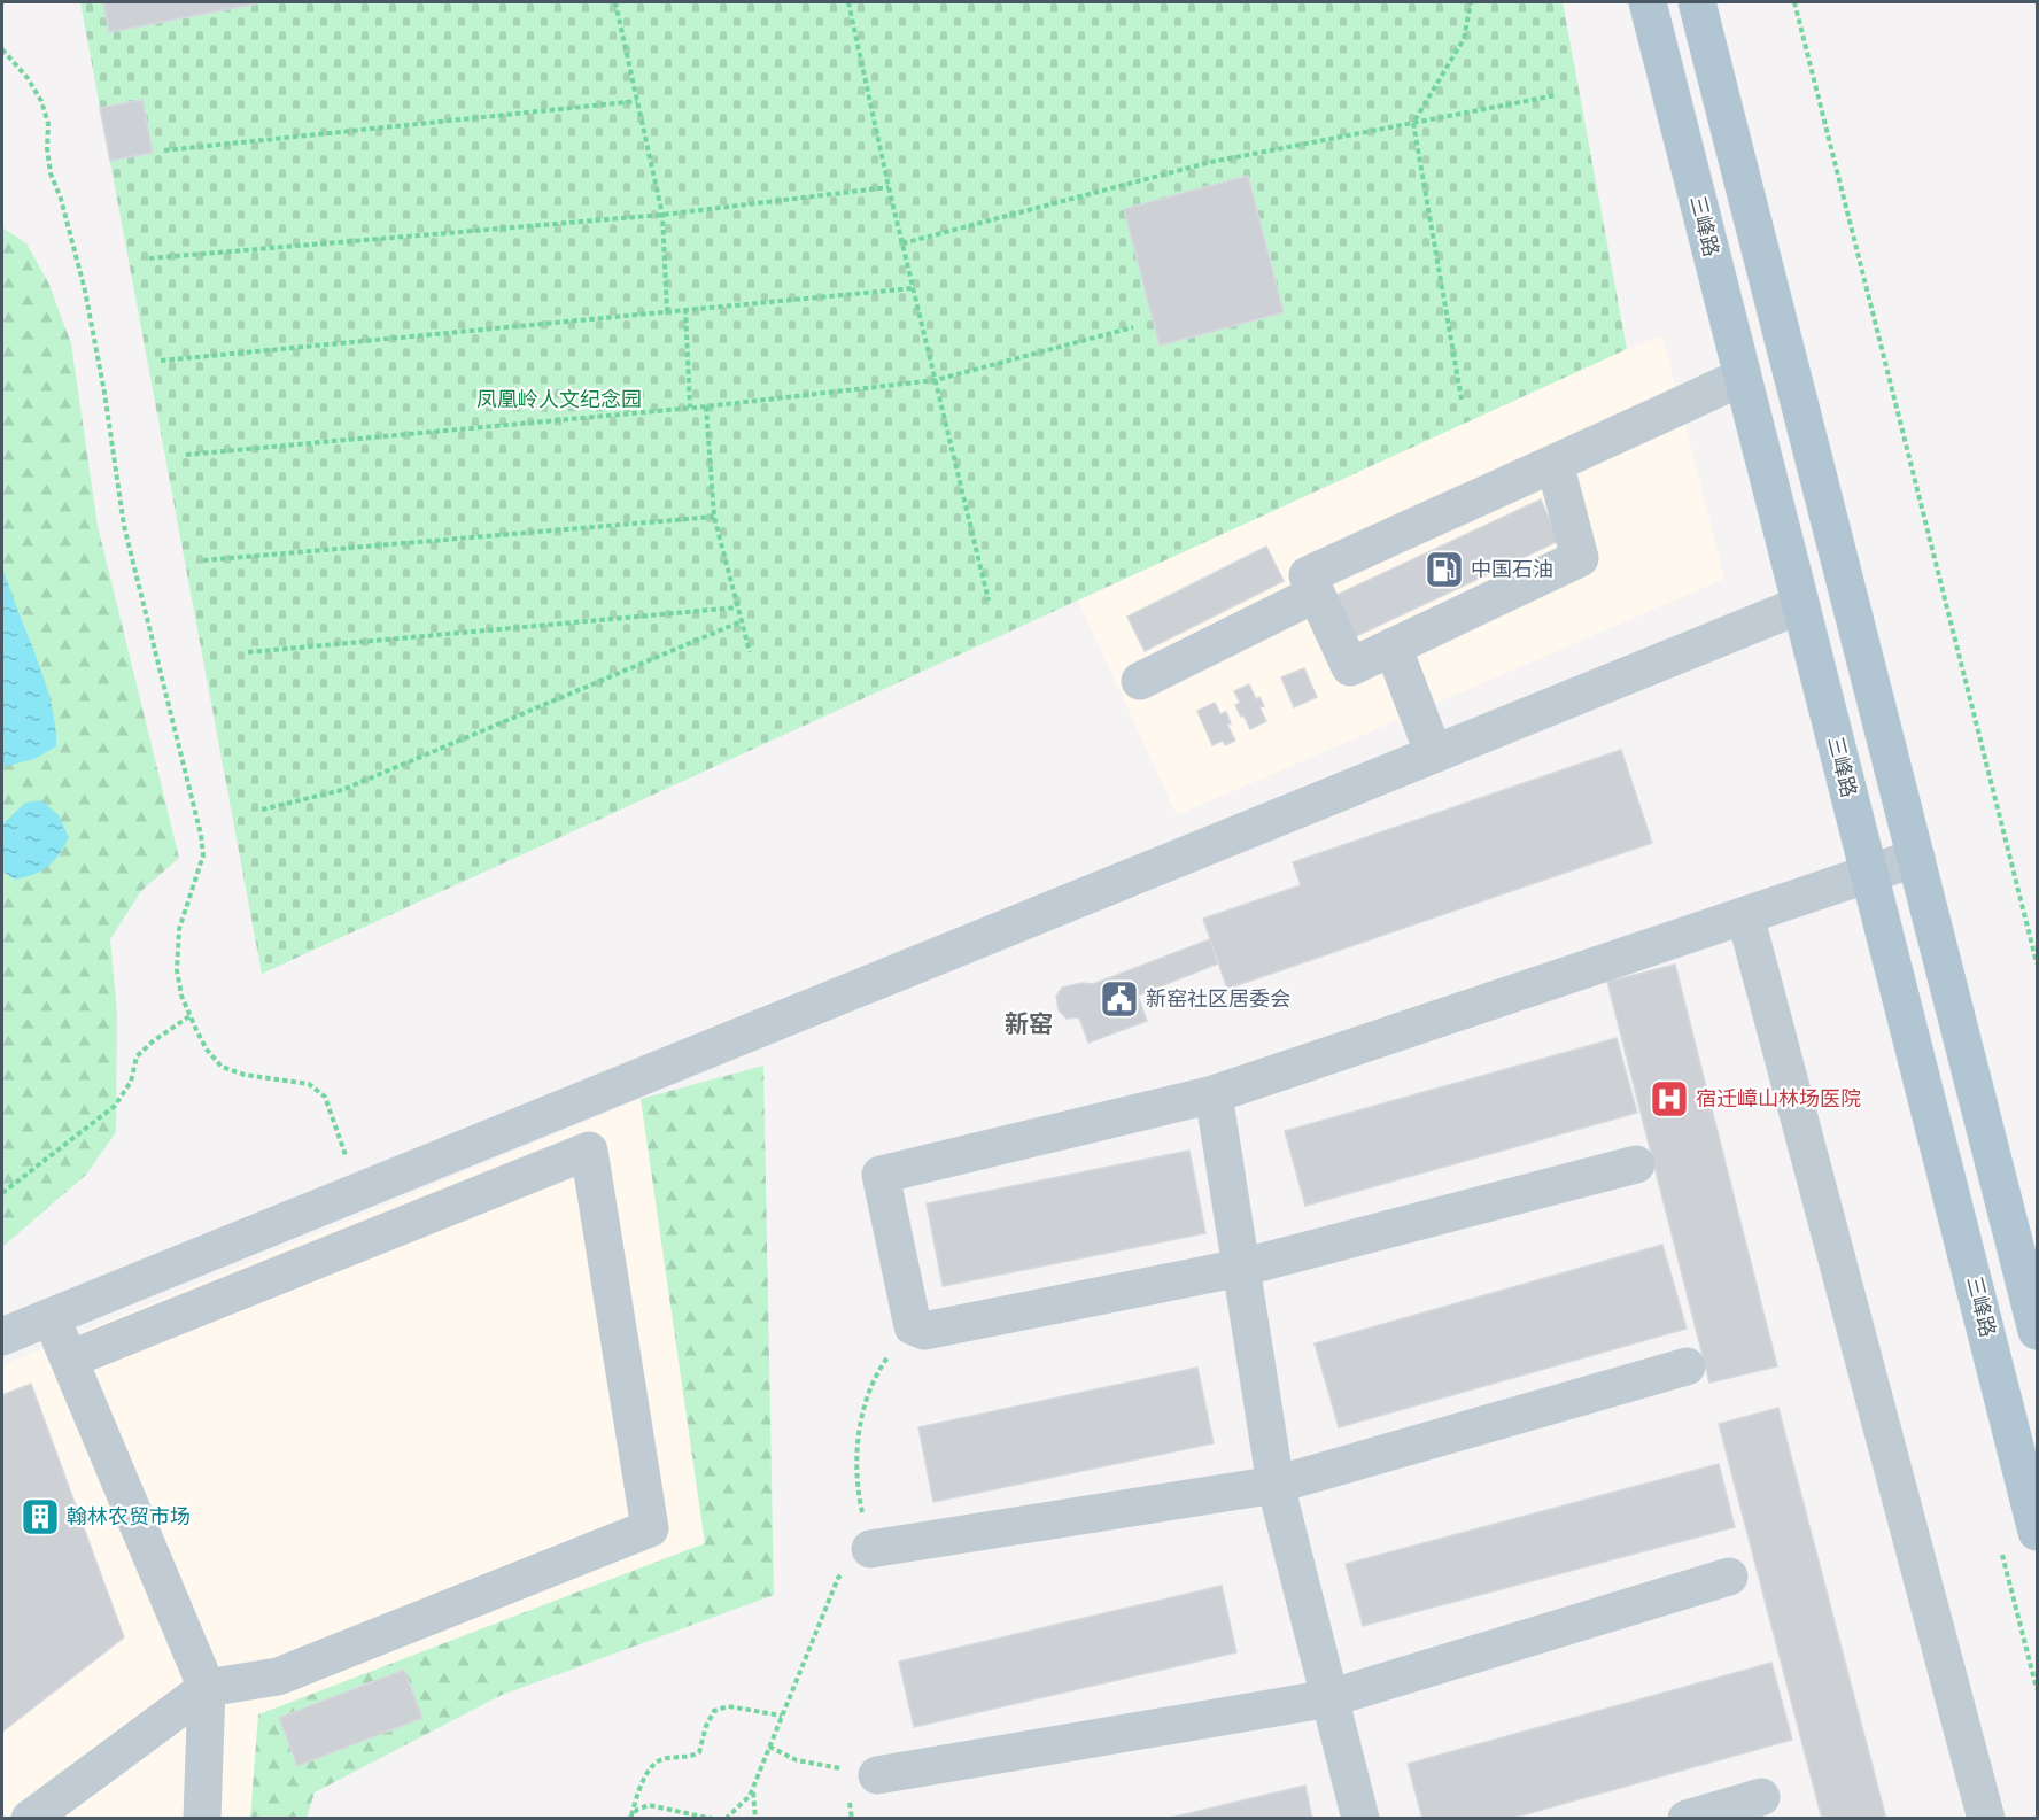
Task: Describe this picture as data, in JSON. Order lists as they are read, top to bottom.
{
  "streets": {
    "main road": ["三峰路"]
  },
  "districts": ["新窑"],
  "parks": ["凤凰岭人文纪念园"],
  "places": {
    "fuel station": ["中国石油"],
    "public building": ["新窑社区居委会"],
    "hospital": ["宿迁嶂山林场医院"],
    "building": ["翰林农贸市场"]
  }
}
